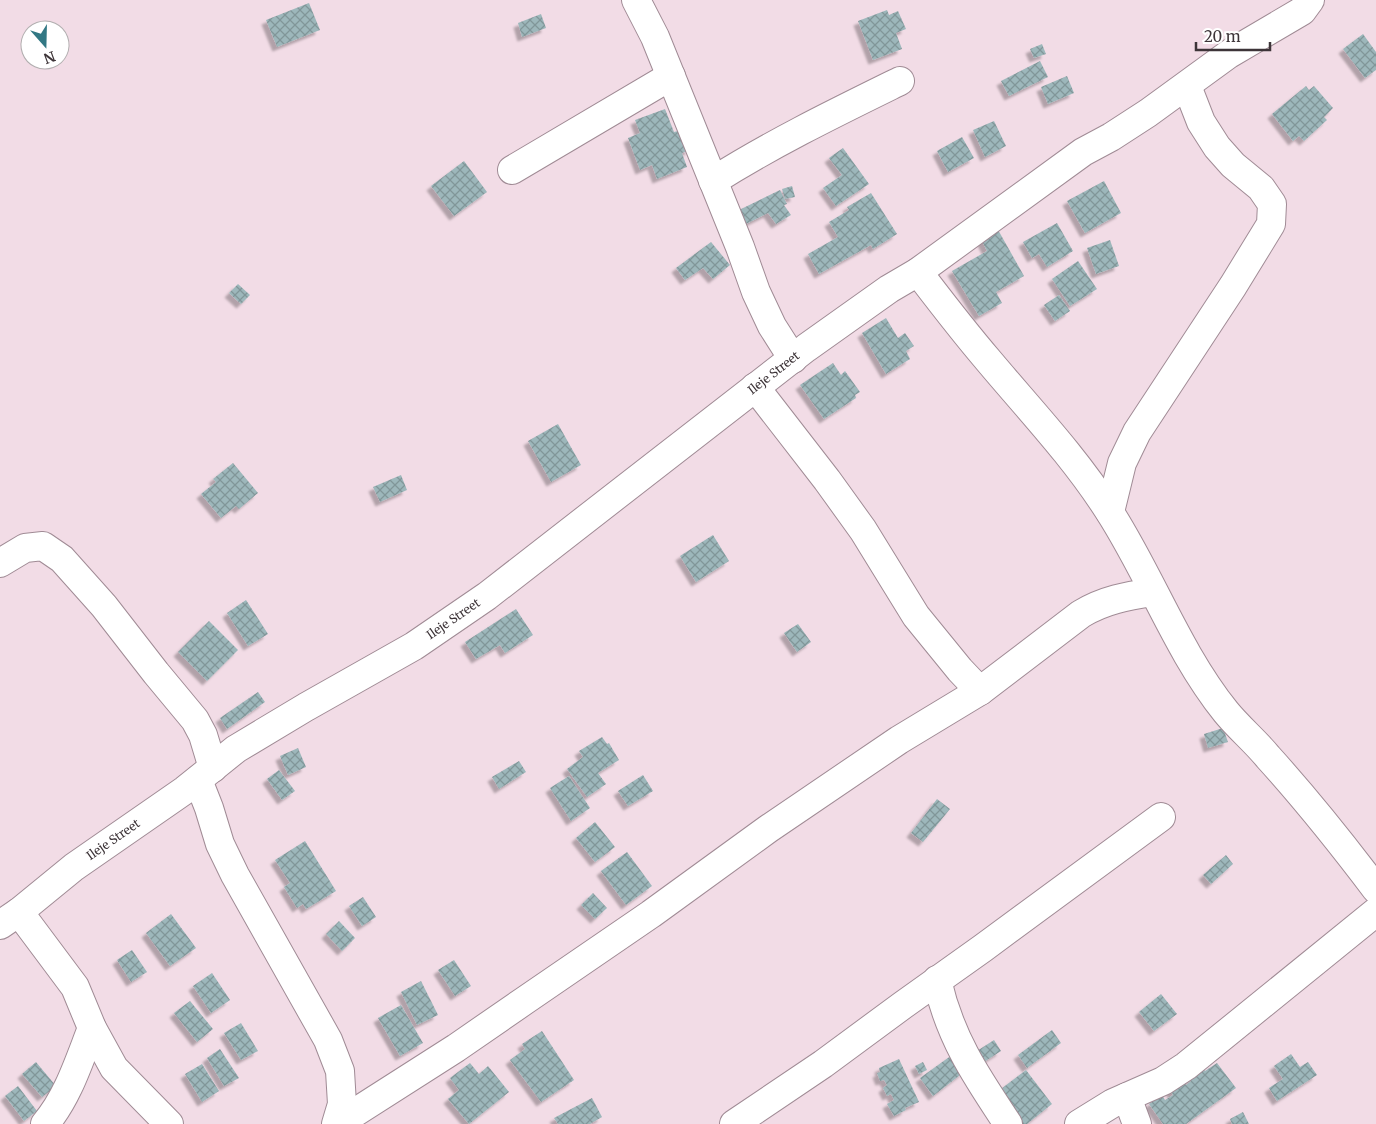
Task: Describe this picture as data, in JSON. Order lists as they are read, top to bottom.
{
  "streets": {
    "street": ["Ileje Street"]
  },
  "scale_bar": "20 m",
  "north": "bottom"
}
